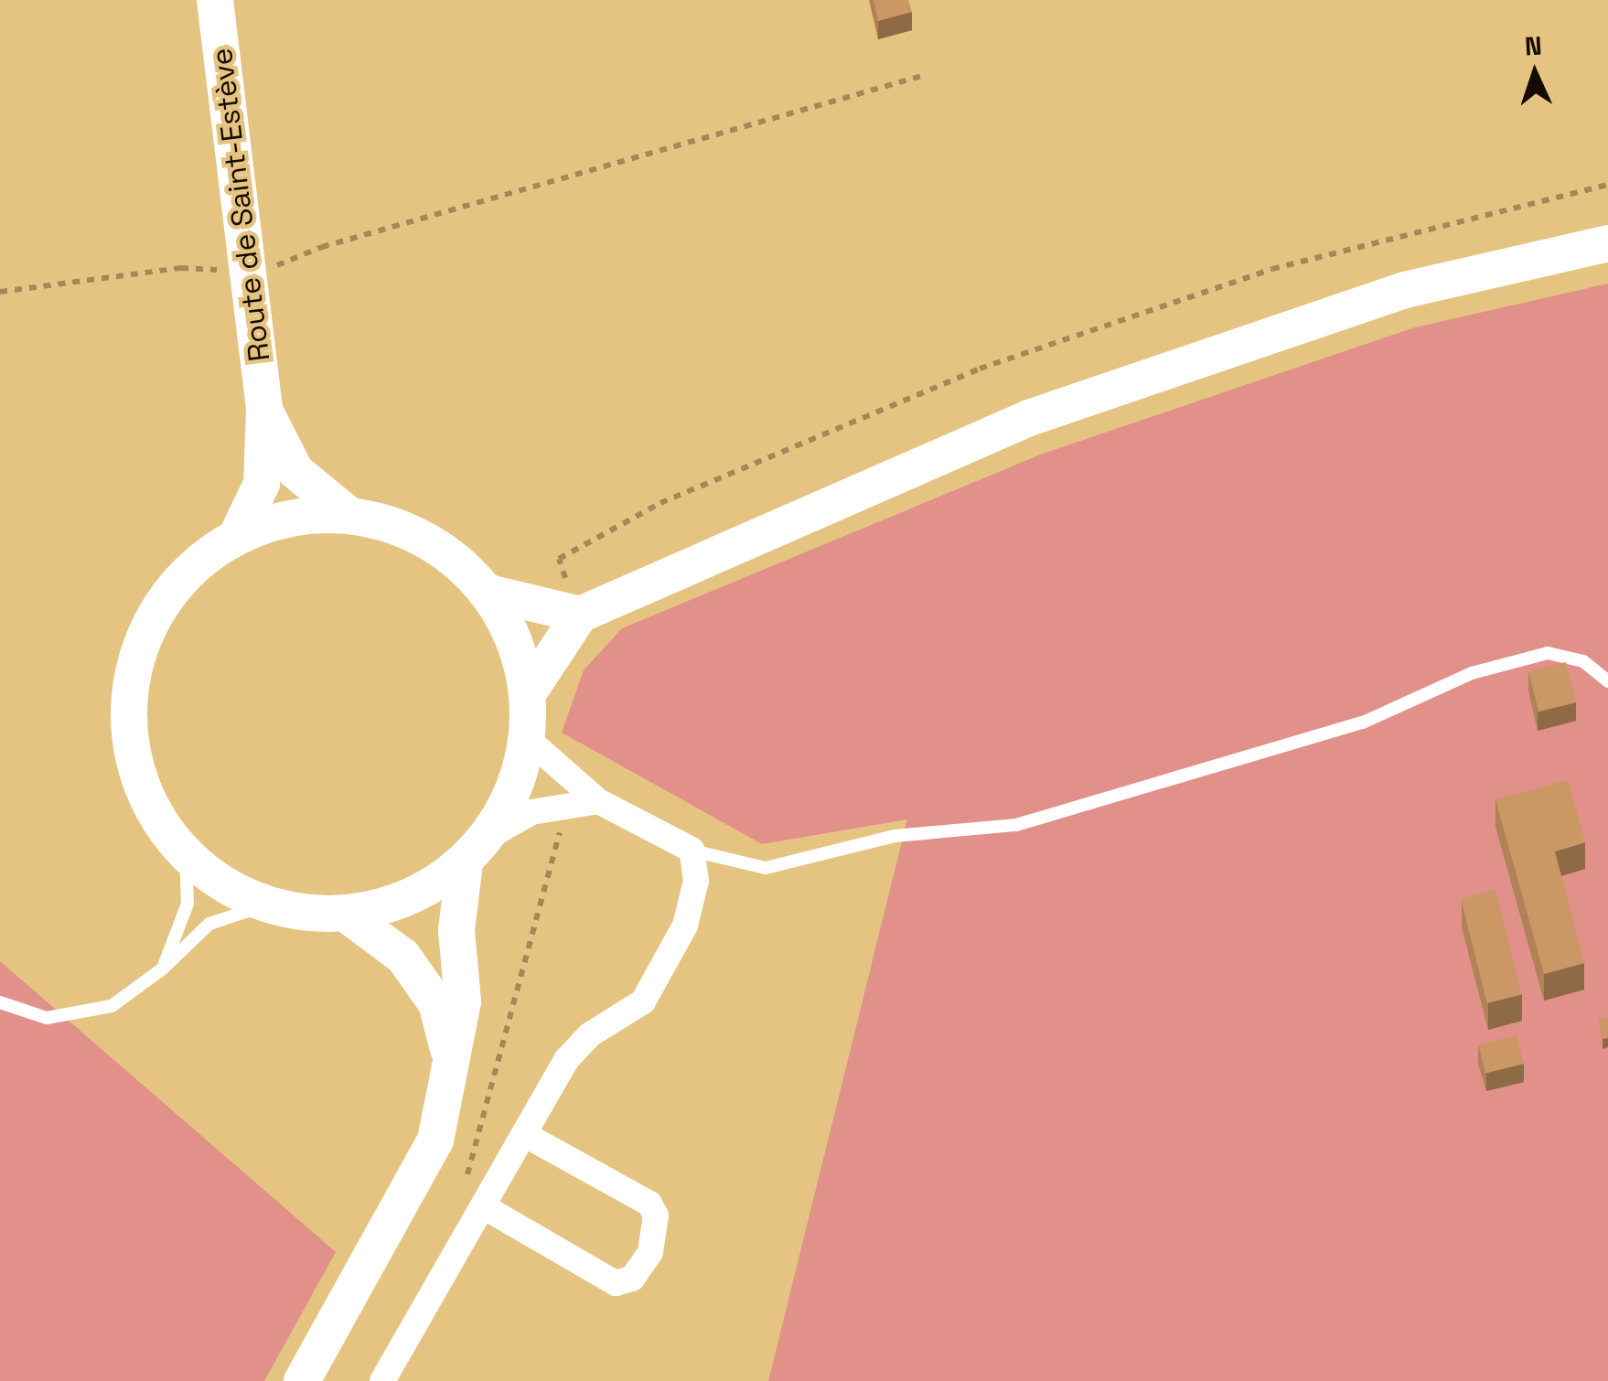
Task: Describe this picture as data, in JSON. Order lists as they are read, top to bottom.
{
  "streets": {
    "main road": ["Route de Saint-Estève"]
  },
  "north": "top"
}
